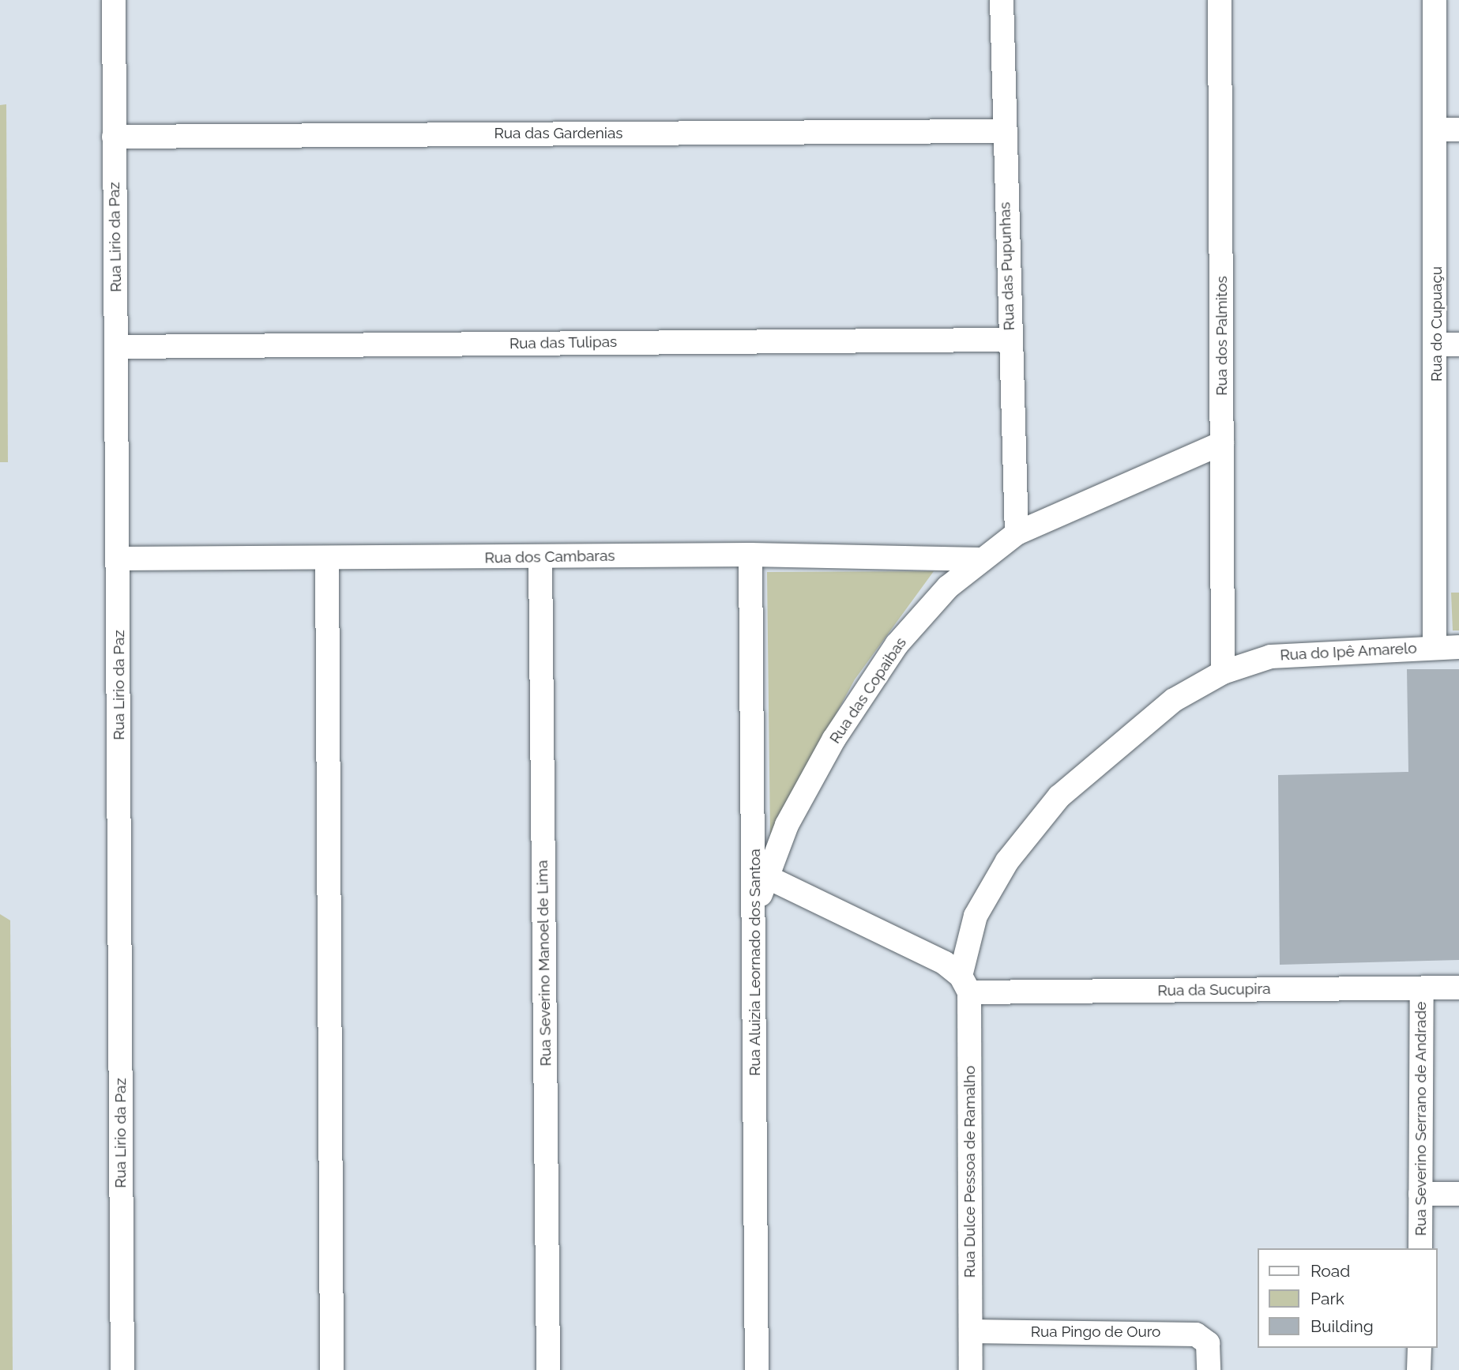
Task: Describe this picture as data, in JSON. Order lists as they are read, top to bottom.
{
  "streets": {
    "street": [
      "Rua das Gardenias",
      "Rua Lirio da Paz",
      "Rua das Pupunhas",
      "Rua do Cupuaçu",
      "Rua dos Palmitos",
      "Rua das Tulipas",
      "Rua dos Cambaras",
      "Rua do Ipê Amarelo",
      "Rua das Copaibas",
      "Rua Aluizia Leornado dos Santoa",
      "Rua Severino Manoel de Lima",
      "Rua da Sucupira",
      "Rua Severino Serrano de Andrade",
      "Rua Dulce Pessoa de Ramalho",
      "Rua Pingo de Ouro"
    ]
  },
  "crossings": [
    ["Rua das Gardenias", "Rua Lirio da Paz"],
    ["Rua das Gardenias", "Rua das Pupunhas"],
    ["Rua Lirio da Paz", "Rua das Tulipas"],
    ["Rua Lirio da Paz", "Rua dos Cambaras"],
    ["Rua das Pupunhas", "Rua das Tulipas"],
    ["Rua das Pupunhas", "Rua das Copaibas"],
    ["Rua do Cupuaçu", "Rua do Ipê Amarelo"],
    ["Rua dos Palmitos", "Rua do Ipê Amarelo"],
    ["Rua dos Palmitos", "Rua das Copaibas"],
    ["Rua dos Cambaras", "Rua das Copaibas"],
    ["Rua dos Cambaras", "Rua Aluizia Leornado dos Santoa"],
    ["Rua dos Cambaras", "Rua Severino Manoel de Lima"],
    ["Rua do Ipê Amarelo", "Rua da Sucupira"],
    ["Rua do Ipê Amarelo", "Rua Dulce Pessoa de Ramalho"],
    ["Rua das Copaibas", "Rua Aluizia Leornado dos Santoa"],
    ["Rua da Sucupira", "Rua Severino Serrano de Andrade"],
    ["Rua da Sucupira", "Rua Dulce Pessoa de Ramalho"],
    ["Rua Dulce Pessoa de Ramalho", "Rua Pingo de Ouro"]
  ],
  "legend": ["Road", "Park", "Building"]
}
